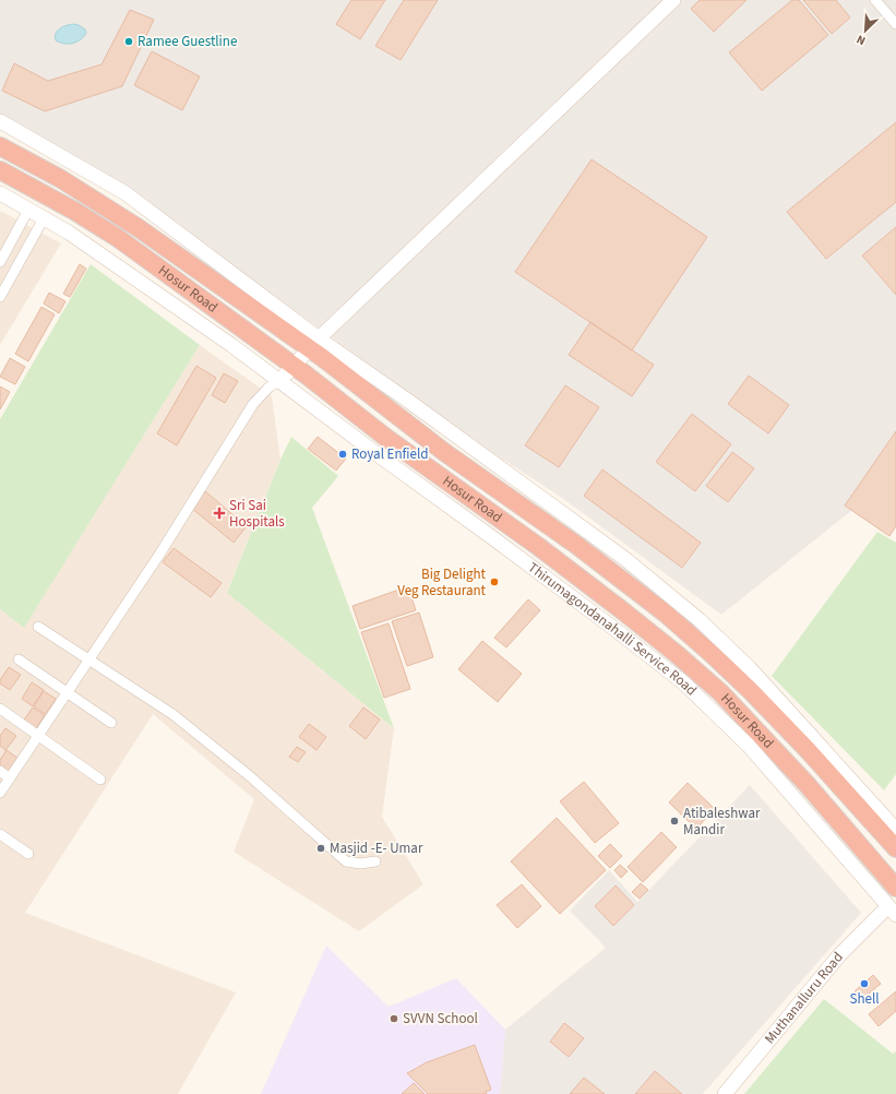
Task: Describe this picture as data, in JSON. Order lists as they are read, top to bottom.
{
  "streets": {
    "highway": ["Hosur Road"],
    "street": ["Thirumagondanahalli Service Road", "Muthanalluru Road"]
  },
  "crossings": [
    ["Thirumagondanahalli Service Road", "Muthanalluru Road"]
  ],
  "places": {
    "other": [
      "Ramee Guestline",
      "Royal Enfield",
      "Big Delight Veg Restaurant",
      "Atibaleshwar Mandir",
      "Masjid -E- Umar",
      "Shell",
      "SVVN School"
    ],
    "health": ["Sri Sai Hospitals"]
  },
  "north": "bottom left"
}
